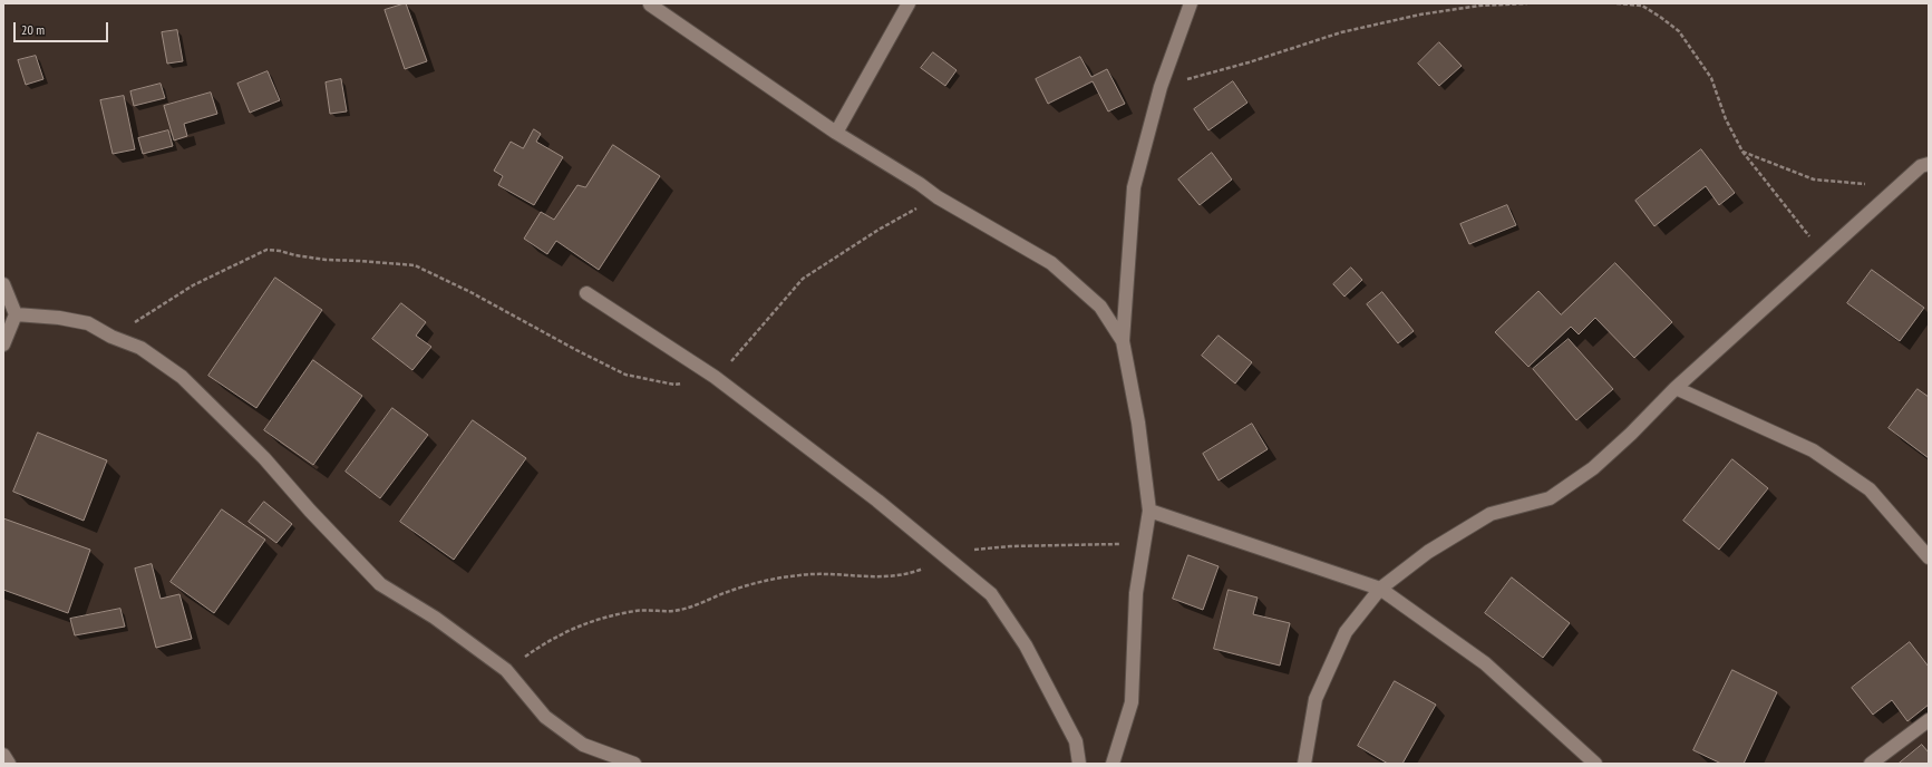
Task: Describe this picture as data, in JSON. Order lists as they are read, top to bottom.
{
  "scale_bar": "20 m"
}
